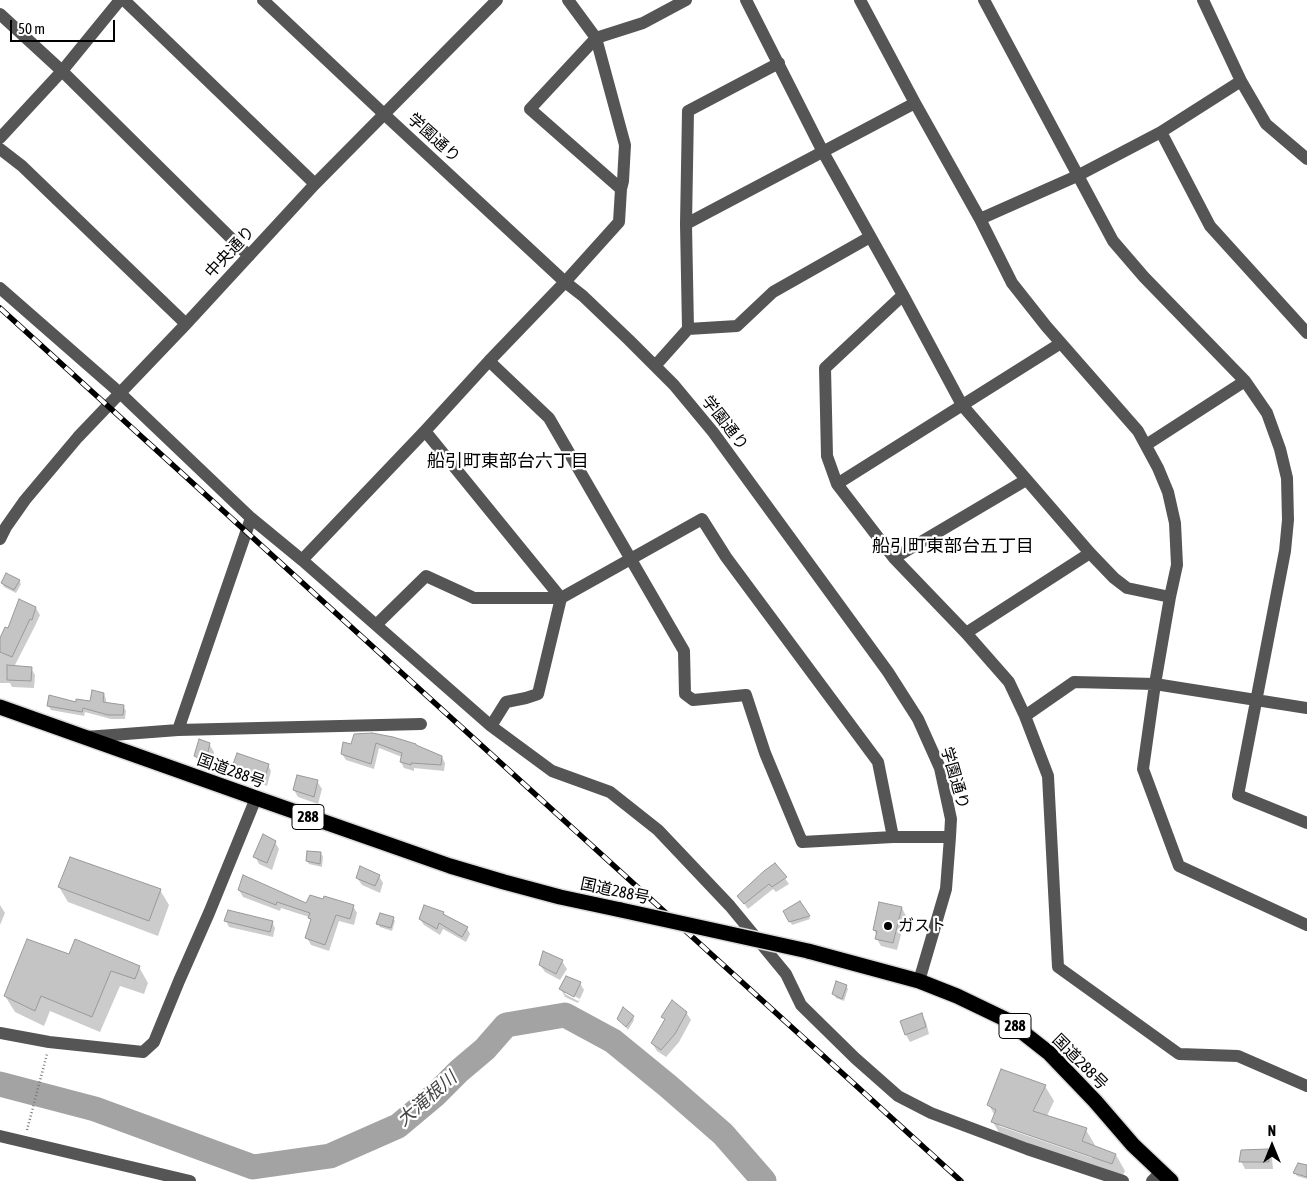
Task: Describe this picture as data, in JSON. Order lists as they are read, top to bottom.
{
  "streets": {
    "highway": ["国道288号", "288"],
    "street": ["学園通り", "中央通り"]
  },
  "crossings": [
    ["学園通り", "中央通り"],
    ["学園通り", "国道288号"]
  ],
  "districts": ["船引町東部台六丁目", "船引町東部台五丁目"],
  "water": ["大滝根川"],
  "places": ["ガスト"],
  "scale_bar": "50 m",
  "north": "top"
}
